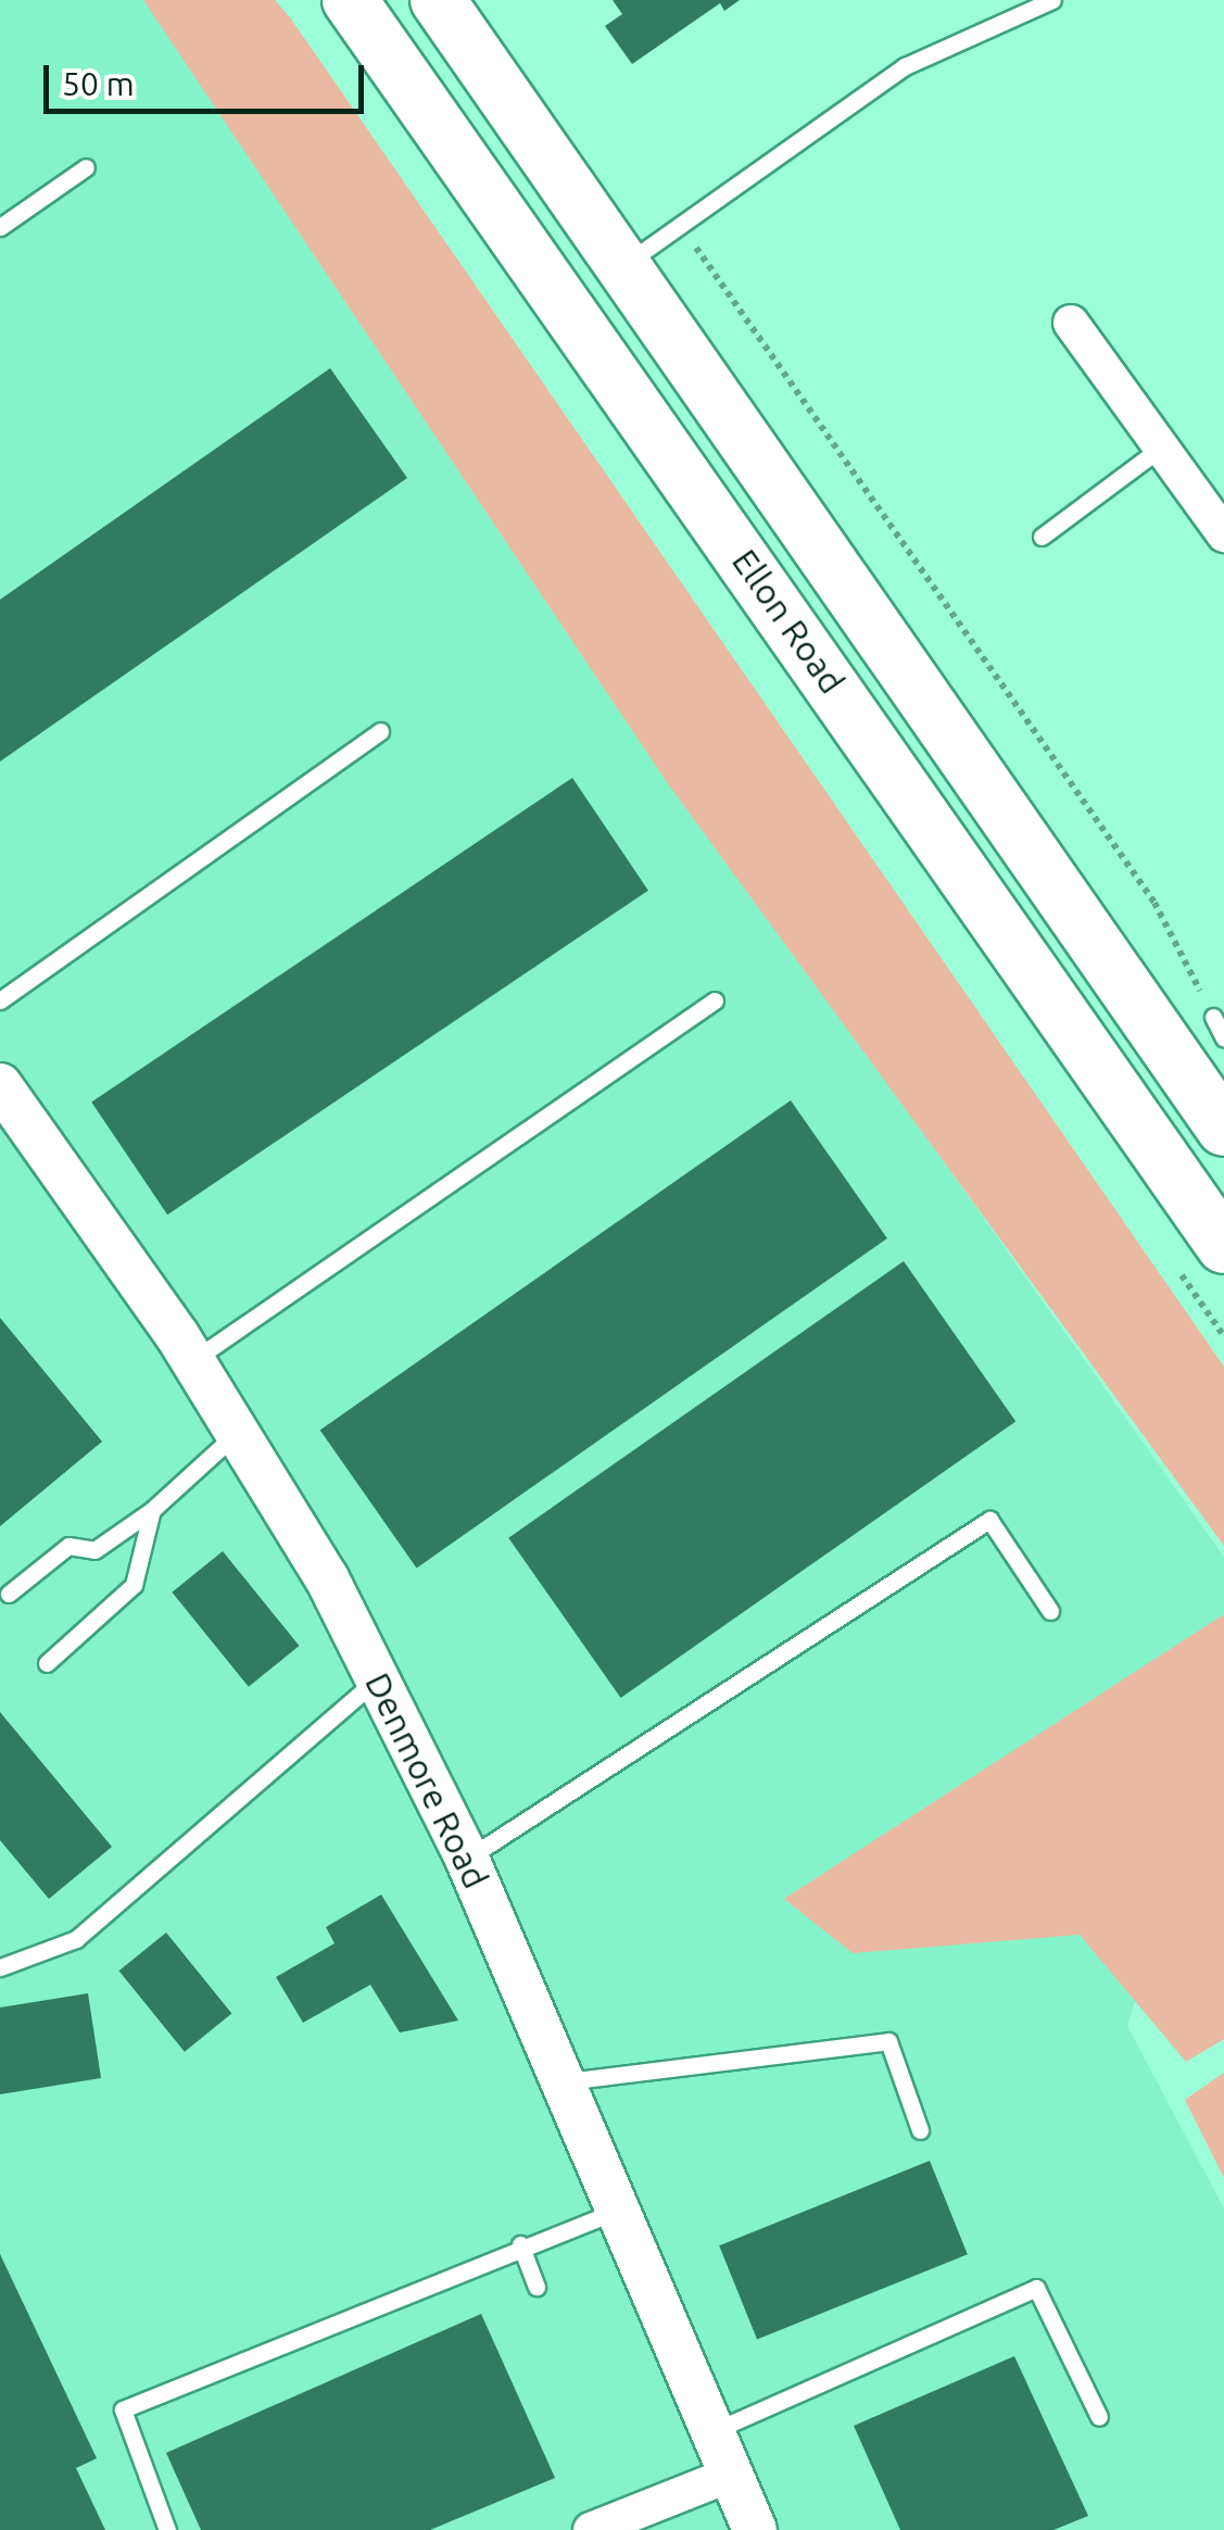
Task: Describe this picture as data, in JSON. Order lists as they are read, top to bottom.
{
  "streets": {
    "main road": ["Ellon Road"],
    "street": ["Denmore Road"]
  },
  "scale_bar": "50 m"
}
